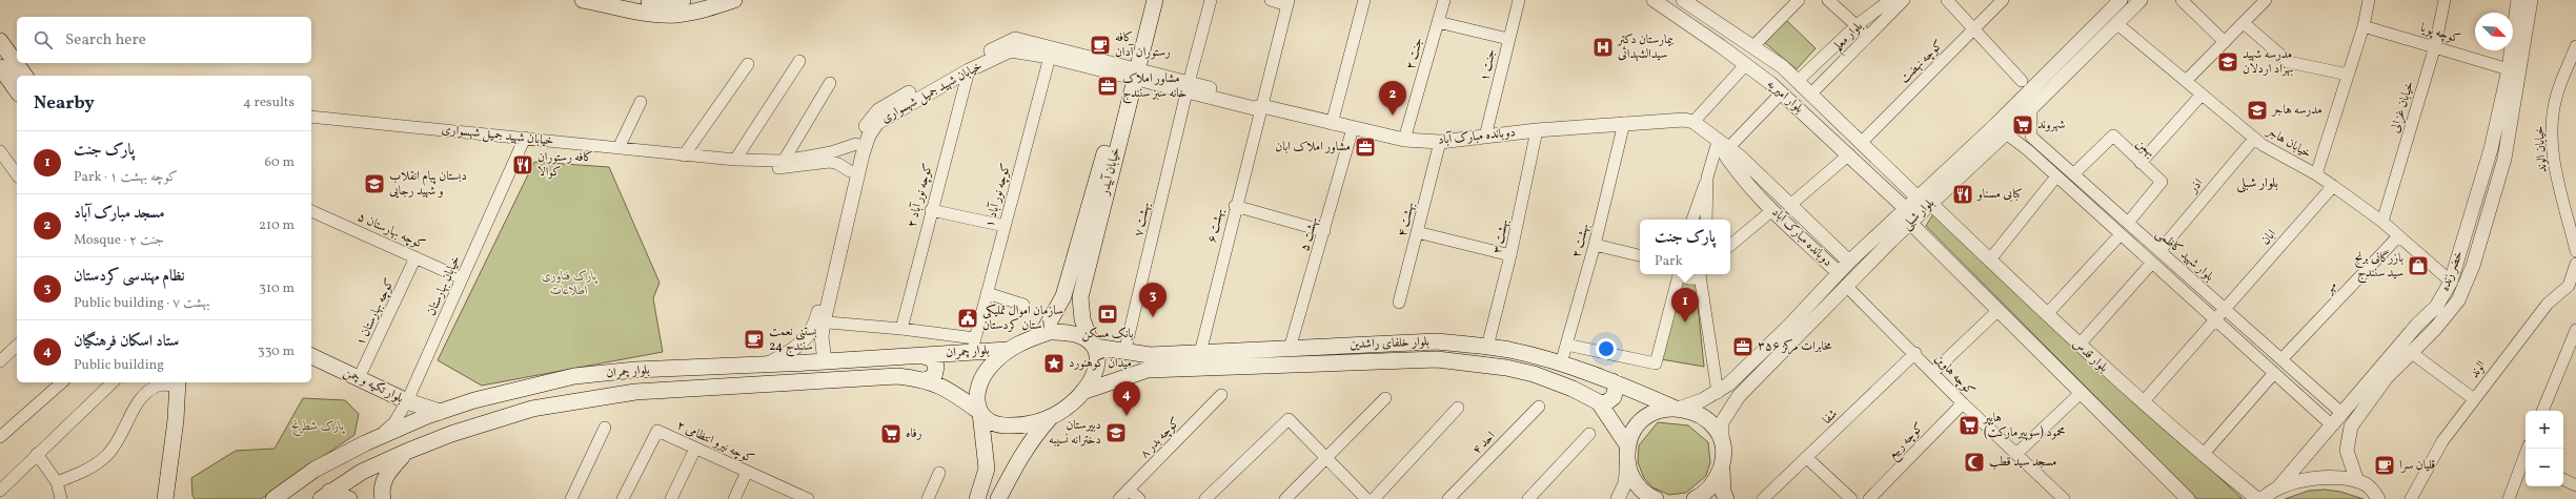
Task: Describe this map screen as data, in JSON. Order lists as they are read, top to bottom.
{
  "streets": {
    "main road": [
      "خیابان آبیدر",
      "بلوار خلفای راشدین",
      "بلوار چمران",
      "بلوار تکیه و چمن"
    ],
    "street": [
      "کوچه پویا",
      "بلوار معلم",
      "جنت ۲",
      "کوچه نهضت",
      "جنت ۱",
      "خیابان شهید جمیل شهسواری",
      "بلوار امیریه",
      "خیابان غزالی",
      "دوبانده مبارک آباد",
      "خیابان هاجر",
      "بهمن",
      "خیابان الوند",
      "اذر",
      "کوچه نور آباد ۲",
      "کوچه نور آباد ۱",
      "بلوار شبلی",
      "بهشت ۷",
      "بهشت ۴",
      "بهشت ۶",
      "کوچه بهارستان ۵",
      "بهشت ۵",
      "بهشت ۳",
      "ابان",
      "بهشت ۲",
      "بلوار شهید کاظمی",
      "خضر زنده",
      "خیابان بهارستان",
      "مهر",
      "کوچه بهارستان ۱",
      "بلوار قدس",
      "الوند",
      "کوچه هاوین",
      "شفا",
      "کوچه بدر ۸",
      "کوچه ربیع",
      "کوچه نیرو انتظامی ۲",
      "احد ۴"
    ]
  },
  "crossings": [
    ["کوچه پویا", "خیابان غزالی"],
    ["کوچه پویا", "خضر زنده"],
    ["بلوار معلم", "بلوار امیریه"],
    ["جنت ۲", "دوبانده مبارک آباد"],
    ["کوچه نهضت", "بلوار امیریه"],
    ["جنت ۱", "دوبانده مبارک آباد"],
    ["خیابان شهید جمیل شهسواری", "دوبانده مبارک آباد"],
    ["خیابان شهید جمیل شهسواری", "خیابان آبیدر"],
    ["خیابان شهید جمیل شهسواری", "کوچه نور آباد ۲"],
    ["خیابان شهید جمیل شهسواری", "کوچه نور آباد ۱"],
    ["خیابان شهید جمیل شهسواری", "خیابان بهارستان"],
    ["خیابان شهید جمیل شهسواری", "بلوار چمران"],
    ["بلوار امیریه", "بلوار شبلی"],
    ["خیابان غزالی", "خیابان هاجر"],
    ["دوبانده مبارک آباد", "خیابان آبیدر"],
    ["دوبانده مبارک آباد", "بلوار شبلی"],
    ["دوبانده مبارک آباد", "بهشت ۷"],
    ["دوبانده مبارک آباد", "بهشت ۴"],
    ["دوبانده مبارک آباد", "بهشت ۶"],
    ["دوبانده مبارک آباد", "بهشت ۵"],
    ["دوبانده مبارک آباد", "بهشت ۳"],
    ["دوبانده مبارک آباد", "بهشت ۲"],
    ["خیابان هاجر", "اذر"],
    ["خیابان هاجر", "بلوار شبلی"],
    ["خیابان هاجر", "ابان"],
    ["خیابان هاجر", "خضر زنده"],
    ["خیابان هاجر", "مهر"],
    ["بهمن", "بلوار شهید کاظمی"],
    ["خیابان آبیدر", "بلوار خلفای راشدین"],
    ["خیابان آبیدر", "بلوار چمران"],
    ["اذر", "بلوار شهید کاظمی"],
    ["کوچه نور آباد ۲", "کوچه نور آباد ۱"],
    ["بلوار شبلی", "بلوار شهید کاظمی"],
    ["بلوار شبلی", "بلوار خلفای راشدین"],
    ["بلوار شبلی", "بلوار قدس"],
    ["بلوار شبلی", "کوچه هاوین"],
    ["بهشت ۷", "بلوار خلفای راشدین"],
    ["بهشت ۶", "بلوار خلفای راشدین"],
    ["کوچه بهارستان ۵", "خیابان بهارستان"],
    ["کوچه بهارستان ۵", "کوچه بهارستان ۱"],
    ["بهشت ۵", "بلوار خلفای راشدین"],
    ["بهشت ۳", "بلوار خلفای راشدین"],
    ["ابان", "بلوار شهید کاظمی"],
    ["ابان", "بلوار قدس"],
    ["بهشت ۲", "بلوار خلفای راشدین"],
    ["بلوار شهید کاظمی", "خضر زنده"],
    ["بلوار شهید کاظمی", "مهر"],
    ["خیابان بهارستان", "بلوار چمران"],
    ["خیابان بهارستان", "بلوار تکیه و چمن"],
    ["کوچه بهارستان ۱", "بلوار تکیه و چمن"],
    ["بلوار خلفای راشدین", "بلوار چمران"],
    ["بلوار چمران", "بلوار تکیه و چمن"],
    ["کوچه هاوین", "شفا"],
    ["کوچه هاوین", "کوچه ربیع"]
  ],
  "districts": ["بلوار شبلی"],
  "parks": ["پارک فناوری اطلاعات", "پارک شطرنج"],
  "places": {
    "cafe": ["کافه رستوران آدان", "بستنی نعمت سنندج 24", "قلیان سرا"],
    "hospital": ["بیمارستان دکتر سیدالشهدائی"],
    "school or university": [
      "مدرسه شهید بهزاد اردلان",
      "مدرسه هاجر",
      "دبستان پبام انقلاب و شهید رجایی",
      "دبیرستان دخترانه نسیبه"
    ],
    "office": ["مشاور املاک خانه سبز سنندج", "مشاور املاک ابان", "مخابرات مرکز ۳۵۶"],
    "supermarket": ["شهروند", "هایپر (سوپیرمارکت) محمود", "رفاه"],
    "restaurant": ["کافه رستوران کوالا", "کبابی مسناو"],
    "shop": ["بازرگانی برنج سید سنندج"],
    "bank": ["بانک مسکن"],
    "public building": ["سازمان اموال تملیکی استان کردستان"],
    "place": ["میدان کوهنورد"],
    "mosque": ["مسجد سید قطب"]
  },
  "north": "bottom right",
  "page": {
    "search": "Search here",
    "heading": ["Nearby", "4 results"],
    "pins": [
      "2",
      "3",
      "1",
      "4"
    ],
    "list": [
      {
        "mark": "1",
        "name": "پارک جنت",
        "note": "Park · کوچه بهشت ۱",
        "value": "60 m"
      },
      {
        "mark": "2",
        "name": "مسجد مبارک آباد",
        "note": "Mosque · جنت ۲",
        "value": "210 m"
      },
      {
        "mark": "3",
        "name": "نظام مهندسی کردستان",
        "note": "Public building · بهشت ۷",
        "value": "310 m"
      },
      {
        "mark": "4",
        "name": "ستاد اسکان فرهنگیان",
        "note": "Public building",
        "value": "330 m"
      }
    ],
    "popup": ["پارک جنت", "Park"],
    "map_buttons": ["+", "−"]
  }
}
